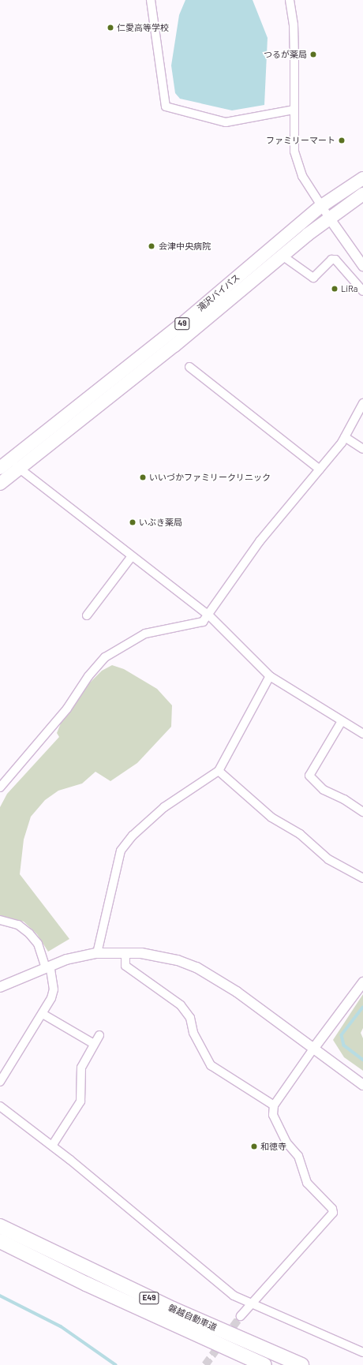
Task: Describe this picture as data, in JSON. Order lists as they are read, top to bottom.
{
  "streets": {
    "highway": [
      "滝沢バイパス",
      "49",
      "E49",
      "磐越自動車道"
    ]
  },
  "places": [
    "仁愛高等学校",
    "つるが薬局",
    "ファミリーマート",
    "会津中央病院",
    "LiRa",
    "いいづかファミリークリニック",
    "いぶき薬局",
    "和徳寺"
  ]
}
